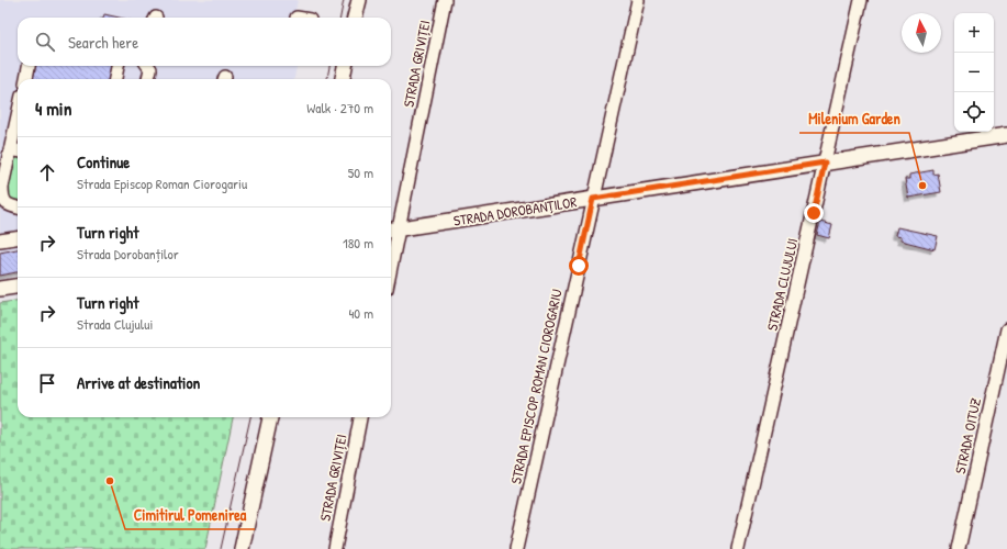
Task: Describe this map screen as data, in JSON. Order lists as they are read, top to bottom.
{
  "streets": {
    "main road": ["STRADA DOROBANȚILOR"],
    "street": [
      "STRADA GRIVIȚEI",
      "STRADA CLUJULUI",
      "STRADA EPISCOP ROMAN CIOROGARIU",
      "STRADA OITUZ"
    ]
  },
  "crossings": [
    ["STRADA GRIVIȚEI", "STRADA DOROBANȚILOR"],
    ["STRADA DOROBANȚILOR", "STRADA CLUJULUI"],
    ["STRADA DOROBANȚILOR", "STRADA EPISCOP ROMAN CIOROGARIU"]
  ],
  "places": ["Milenium Garden", "Cimitirul Pomenirea"],
  "north": "top",
  "page": {
    "map_buttons": ["+", "−"],
    "search": "Search here",
    "heading": ["4 min", "Walk · 270 m"],
    "list": [
      ["Continue", "Strada Episcop Roman Ciorogariu", "50 m"],
      ["Turn right", "Strada Dorobanților", "180 m"],
      ["Turn right", "Strada Clujului", "40 m"],
      "Arrive at destination"
    ]
  }
}
